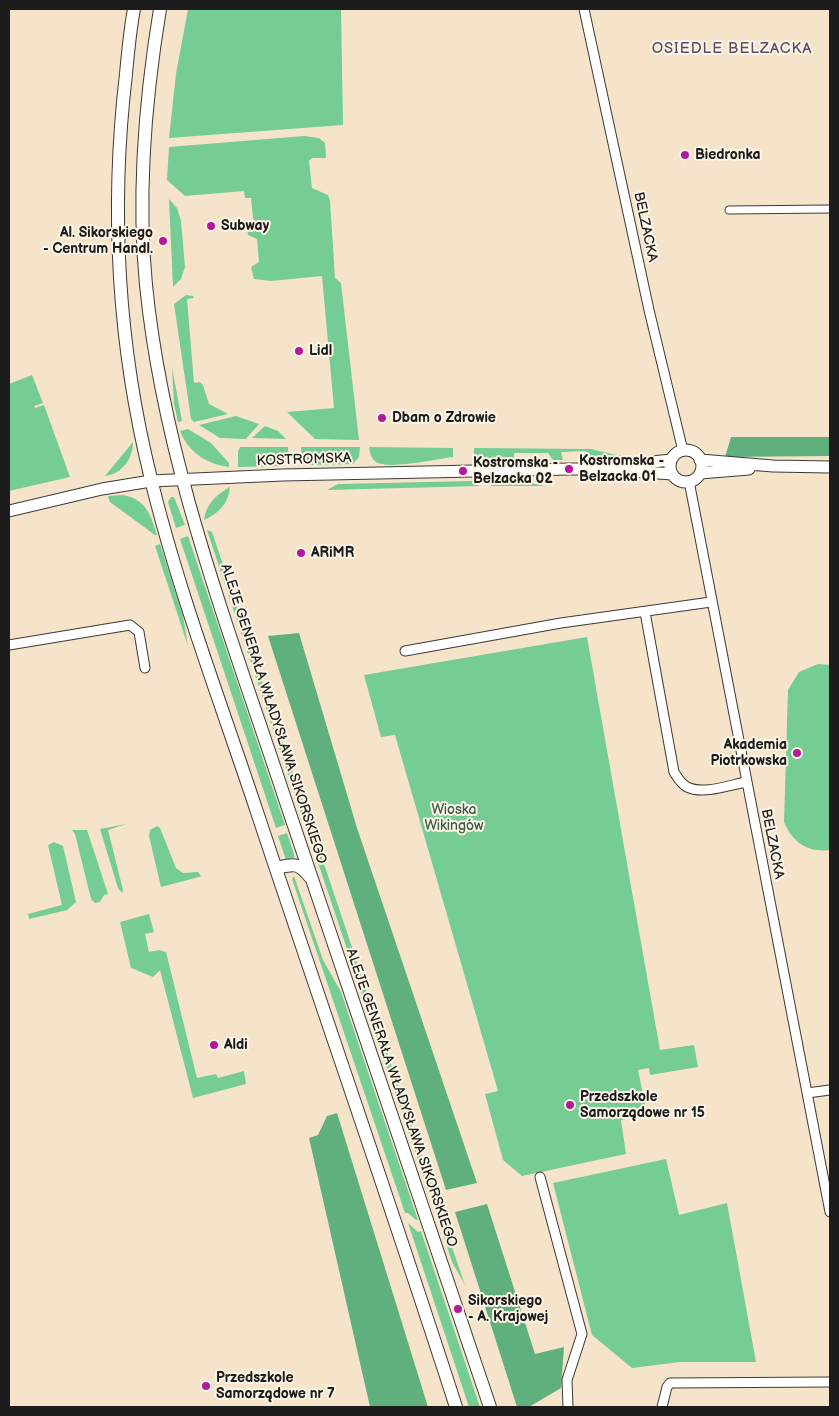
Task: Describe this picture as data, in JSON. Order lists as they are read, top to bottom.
{
  "streets": {
    "main road": ["ALEJE GENERAŁA WŁADYSŁAWA SIKORSKIEGO"],
    "street": ["BELZACKA", "KOSTROMSKA"]
  },
  "crossings": [
    ["BELZACKA", "KOSTROMSKA"],
    ["KOSTROMSKA", "ALEJE GENERAŁA WŁADYSŁAWA SIKORSKIEGO"]
  ],
  "districts": ["OSIEDLE BELZACKA"],
  "parks": ["Wioska Wikingów"],
  "places": [
    "Biedronka",
    "Subway",
    "Al. Sikorskiego - Centrum Handl.",
    "Lidl",
    "Dbam o Zdrowie",
    "Kostromska - Belzacka 01",
    "Kostromska - Belzacka 02",
    "ARiMR",
    "Akademia Piotrkowska",
    "Aldi",
    "Przedszkole Samorządowe nr 15",
    "Sikorskiego - A. Krajowej",
    "Przedszkole Samorządowe nr 7"
  ]
}
